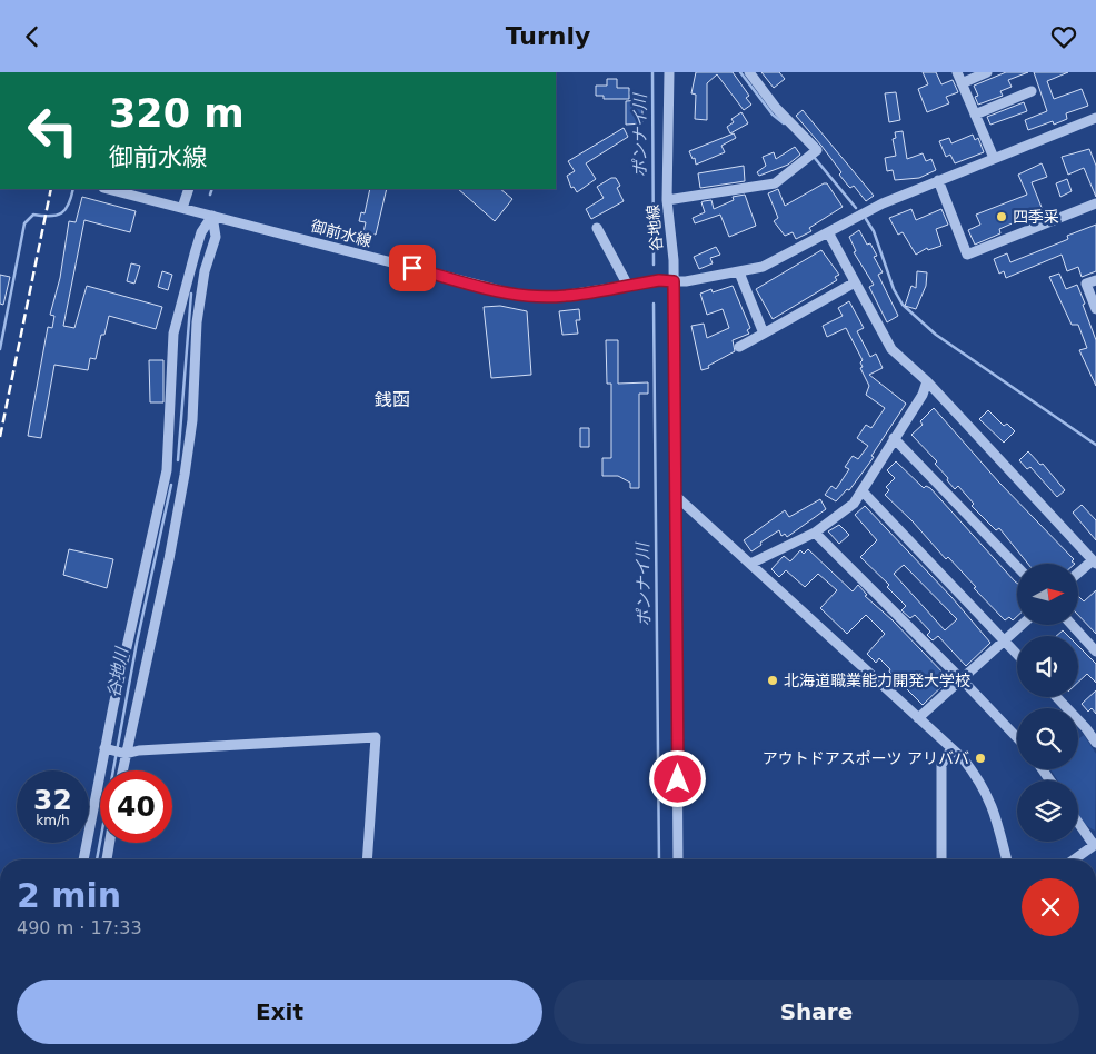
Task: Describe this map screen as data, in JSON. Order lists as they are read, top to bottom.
{
  "streets": {
    "street": ["谷地線", "御前水線"]
  },
  "crossings": [
    ["谷地線", "御前水線"]
  ],
  "districts": ["銭函"],
  "water": ["ポンナイ川", "谷地川"],
  "places": ["四季采", "北海道職業能力開発大学校", "アウトドアスポーツ アリババ"],
  "north": "right",
  "page": {
    "header": "Turnly",
    "turn": ["320 m", "御前水線"],
    "speed": "32 km/h",
    "limit": "40",
    "heading": ["2 min", "490 m · 17:33"],
    "buttons": ["Exit", "Share"]
  }
}
